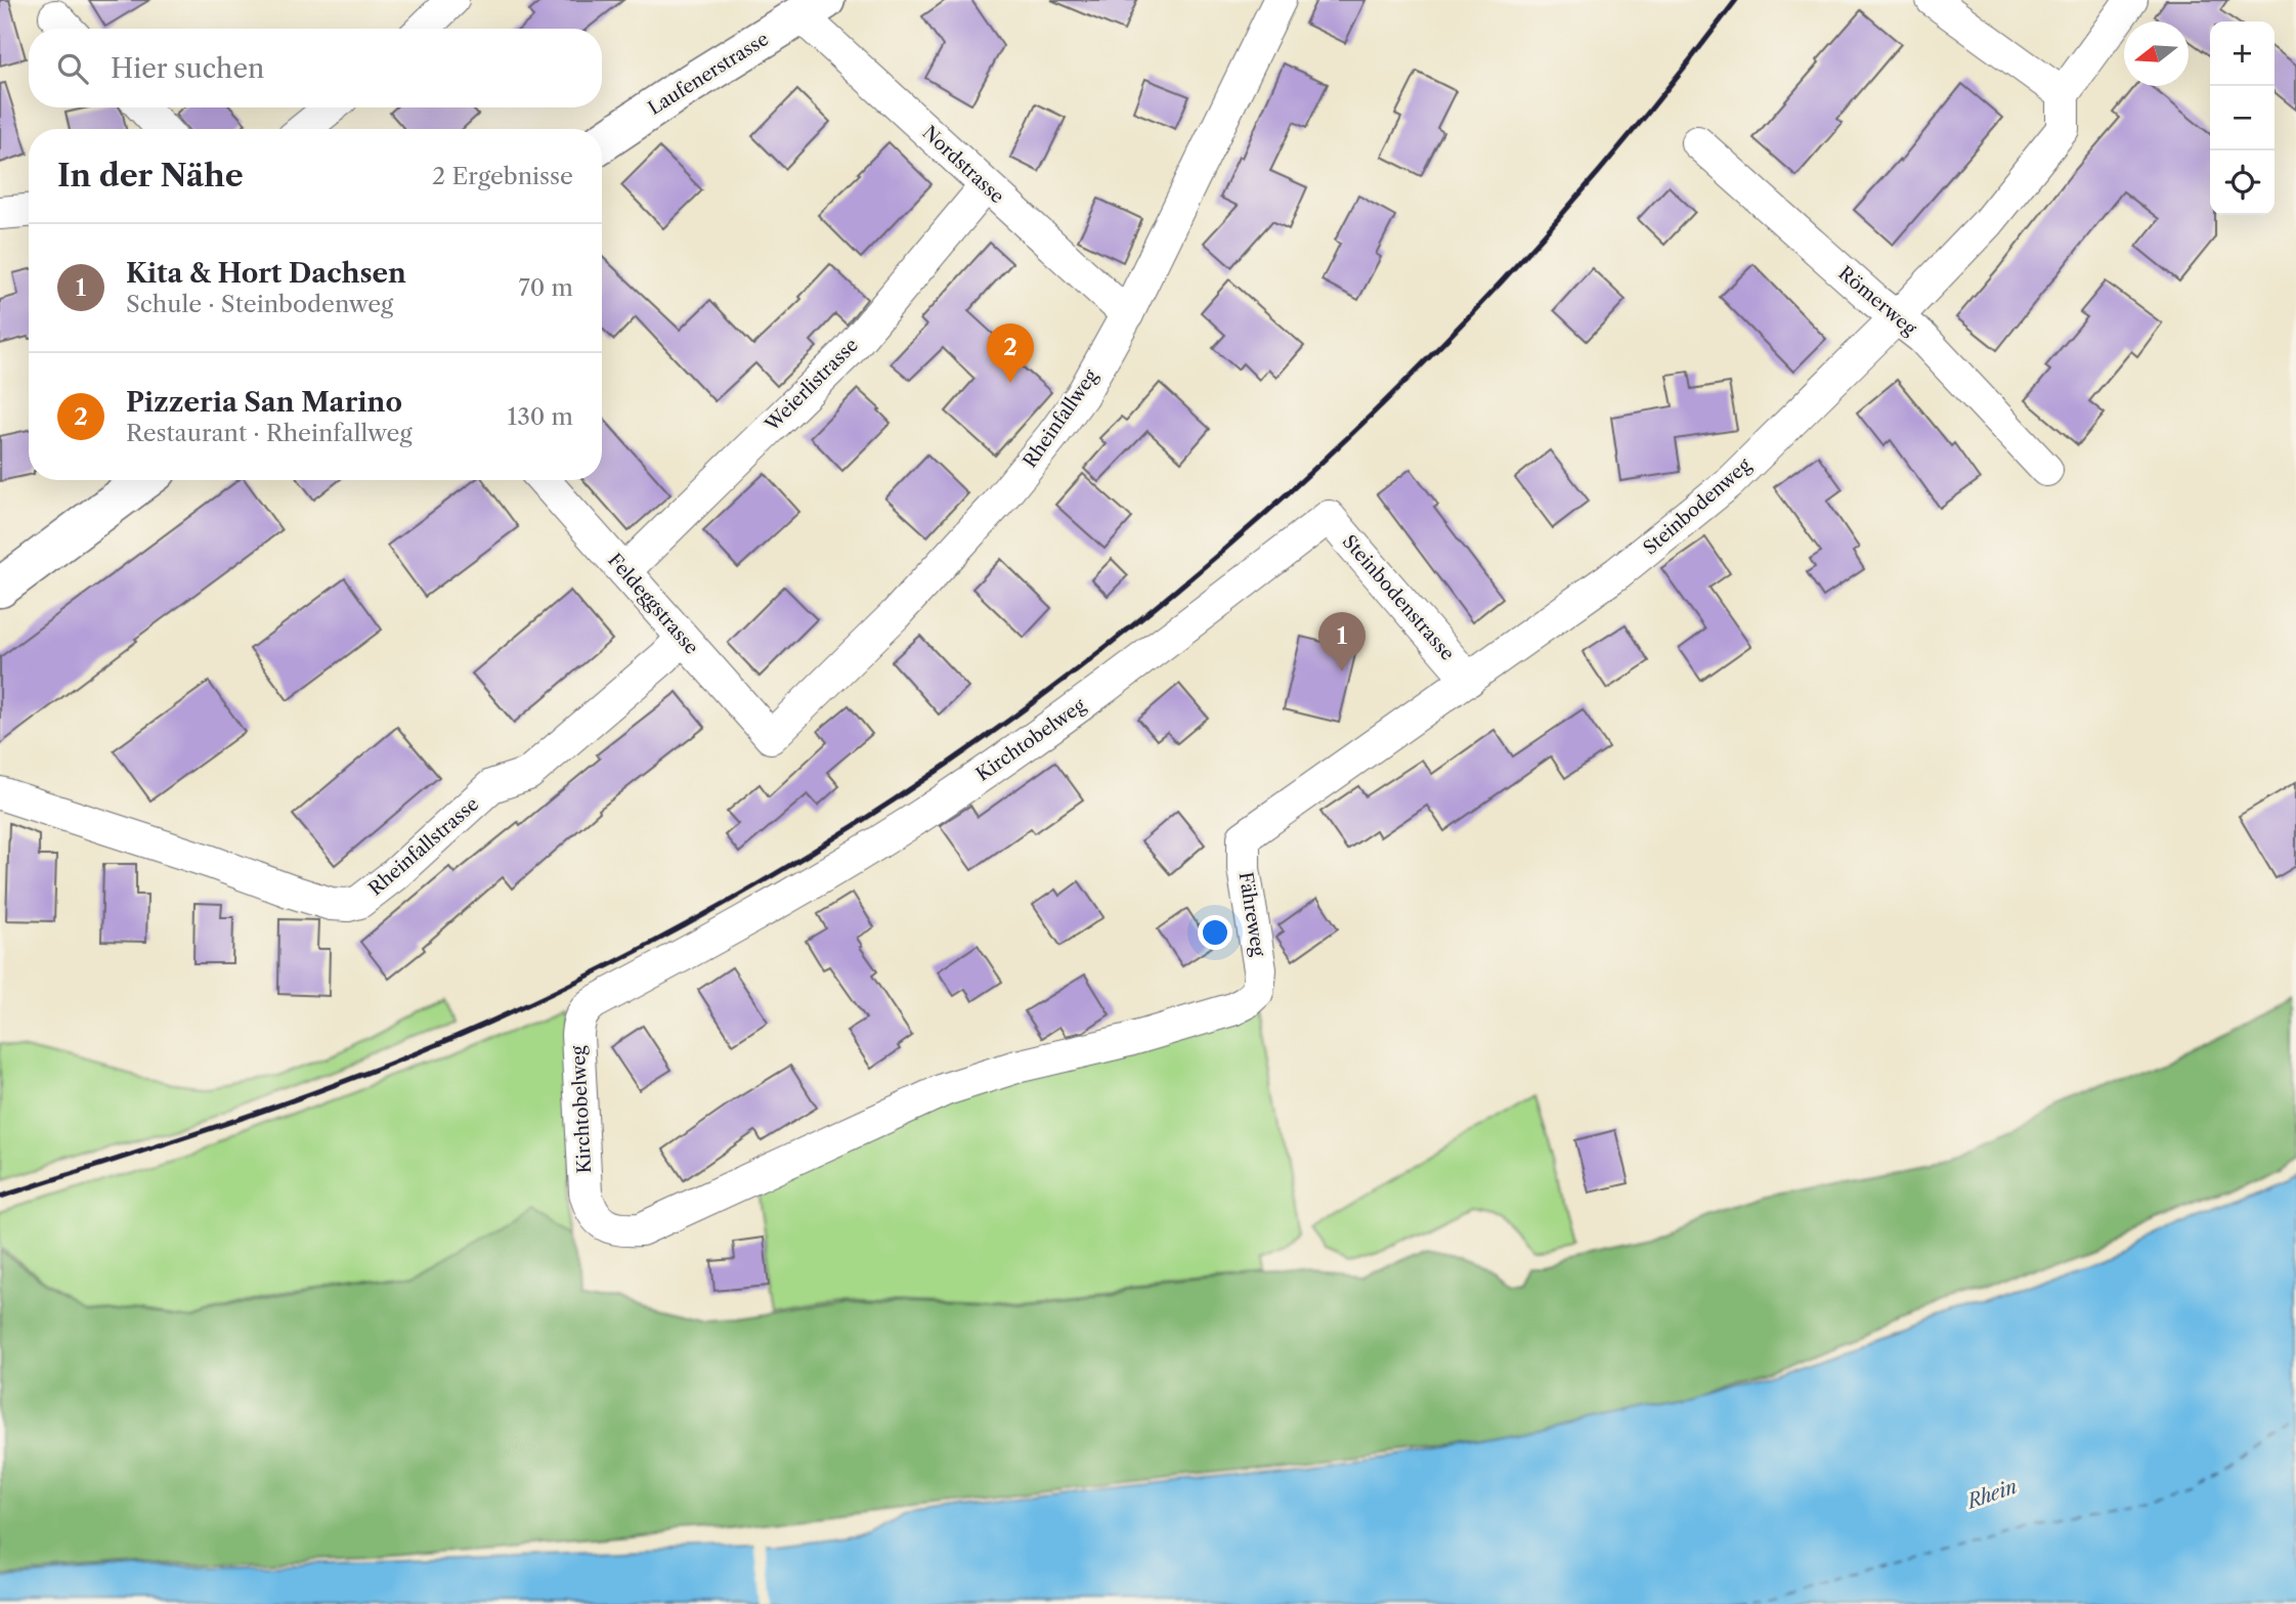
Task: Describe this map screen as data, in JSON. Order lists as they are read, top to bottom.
{
  "streets": {
    "street": [
      "Laufenerstrasse",
      "Nordstrasse",
      "Römerweg",
      "Weierlistrasse",
      "Rheinfallweg",
      "Steinbodenweg",
      "Steinbodenstrasse",
      "Feldeggstrasse",
      "Kirchtobelweg",
      "Rheinfallstrasse",
      "Fähreweg"
    ]
  },
  "crossings": [
    ["Laufenerstrasse", "Nordstrasse"],
    ["Nordstrasse", "Weierlistrasse"],
    ["Nordstrasse", "Rheinfallweg"],
    ["Römerweg", "Steinbodenweg"],
    ["Weierlistrasse", "Feldeggstrasse"],
    ["Rheinfallweg", "Feldeggstrasse"],
    ["Steinbodenweg", "Steinbodenstrasse"],
    ["Steinbodenweg", "Fähreweg"],
    ["Steinbodenstrasse", "Kirchtobelweg"],
    ["Feldeggstrasse", "Rheinfallstrasse"],
    ["Kirchtobelweg", "Fähreweg"]
  ],
  "water": ["Rhein"],
  "north": "left",
  "page": {
    "map_buttons": ["+", "−"],
    "search": "Hier suchen",
    "heading": ["In der Nähe", "2 Ergebnisse"],
    "list": [
      {
        "mark": "1",
        "name": "Kita & Hort Dachsen",
        "note": "Schule · Steinbodenweg",
        "value": "70 m"
      },
      {
        "mark": "2",
        "name": "Pizzeria San Marino",
        "note": "Restaurant · Rheinfallweg",
        "value": "130 m"
      }
    ],
    "pins": ["2", "1"]
  }
}
